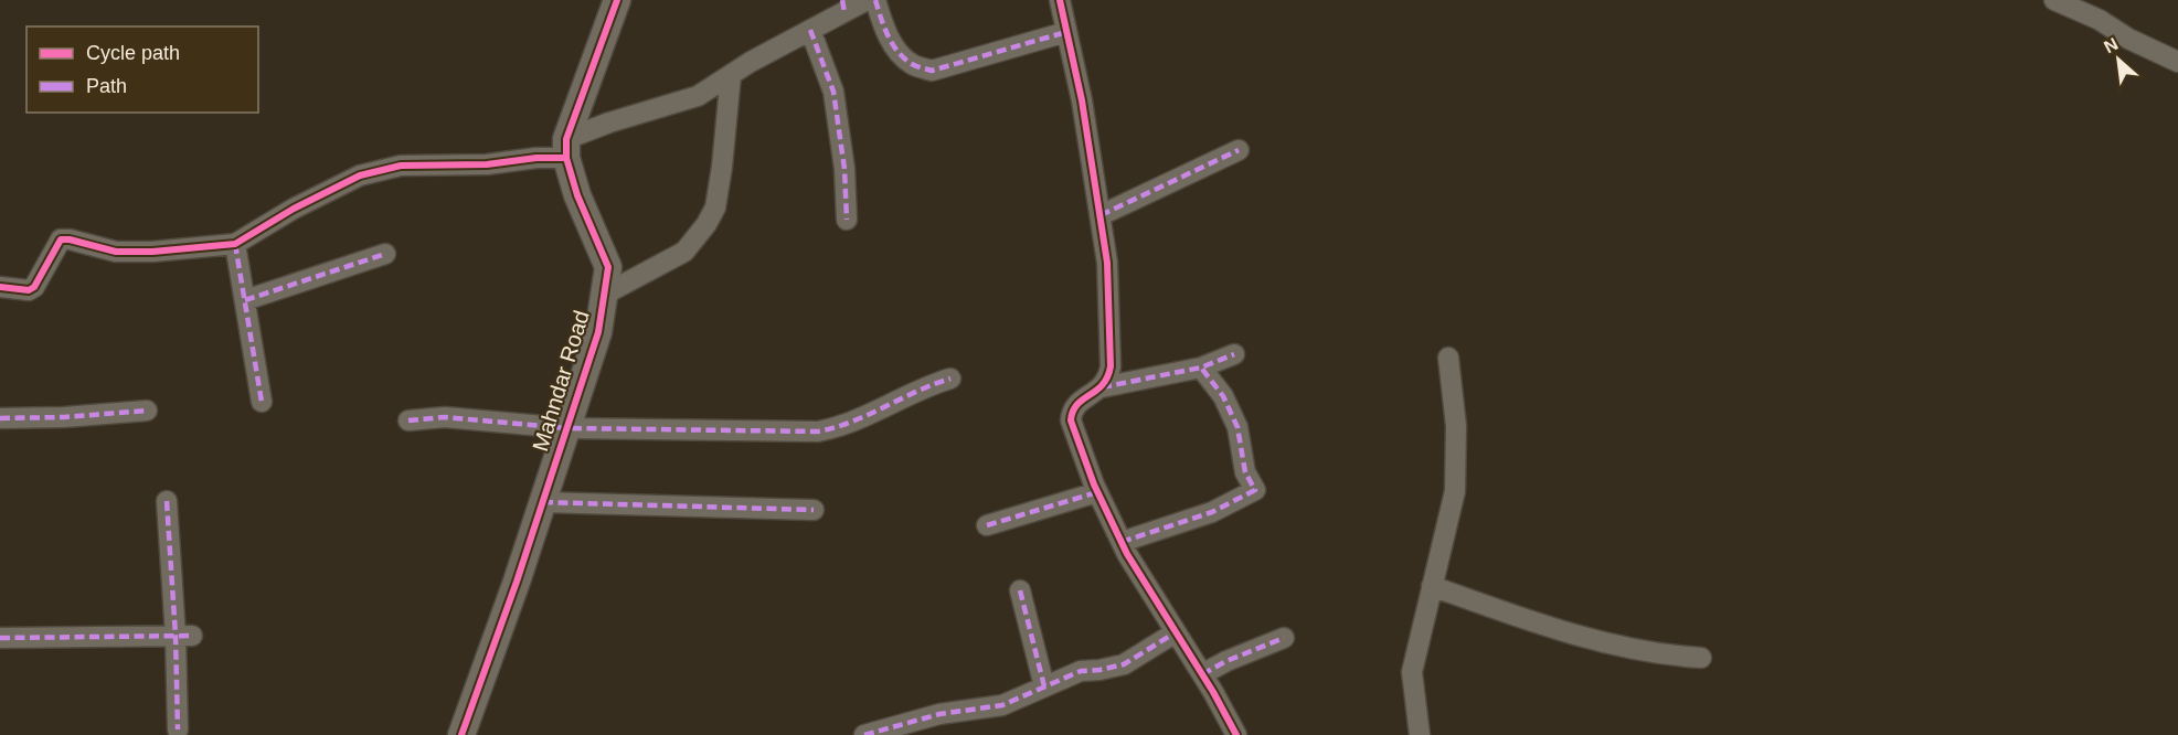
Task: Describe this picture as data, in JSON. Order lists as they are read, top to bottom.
{
  "streets": {
    "street": ["Mahndar Road"]
  },
  "legend": ["Cycle path", "Path"],
  "north": "top left"
}
